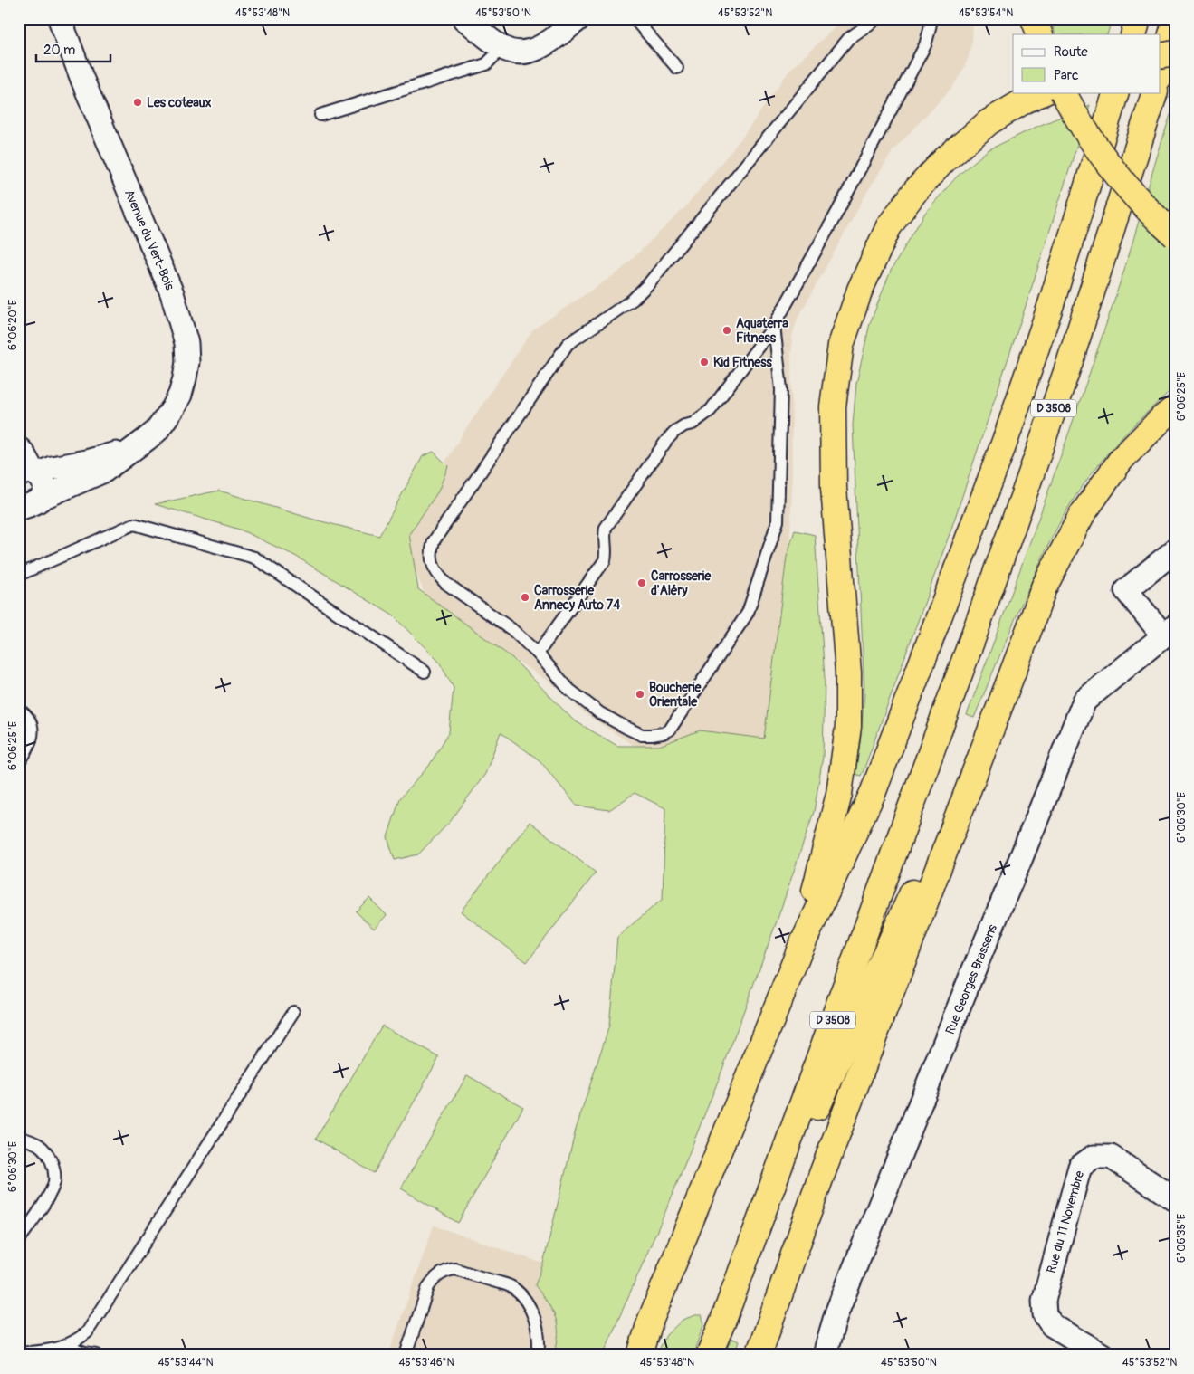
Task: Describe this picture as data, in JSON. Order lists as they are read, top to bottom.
{
  "streets": {
    "highway": ["D 3508"],
    "street": ["Avenue du Vert-Bois", "Rue Georges Brassens", "Rue du 11 Novembre"]
  },
  "places": [
    "Les coteaux",
    "Aquaterra Fitness",
    "Kid Fitness",
    "Carrosserie d'Aléry",
    "Carrosserie Annecy Auto 74",
    "Boucherie Orientale"
  ],
  "legend": ["Route", "Parc"],
  "scale_bar": "20 m",
  "coordinates": [
    "45°53'48\"N",
    "45°53'50\"N",
    "45°53'52\"N",
    "45°53'54\"N",
    "6°06'20\"E",
    "6°06'25\"E",
    "6°06'30\"E",
    "6°06'35\"E",
    "45°53'44\"N",
    "45°53'46\"N"
  ]
}
